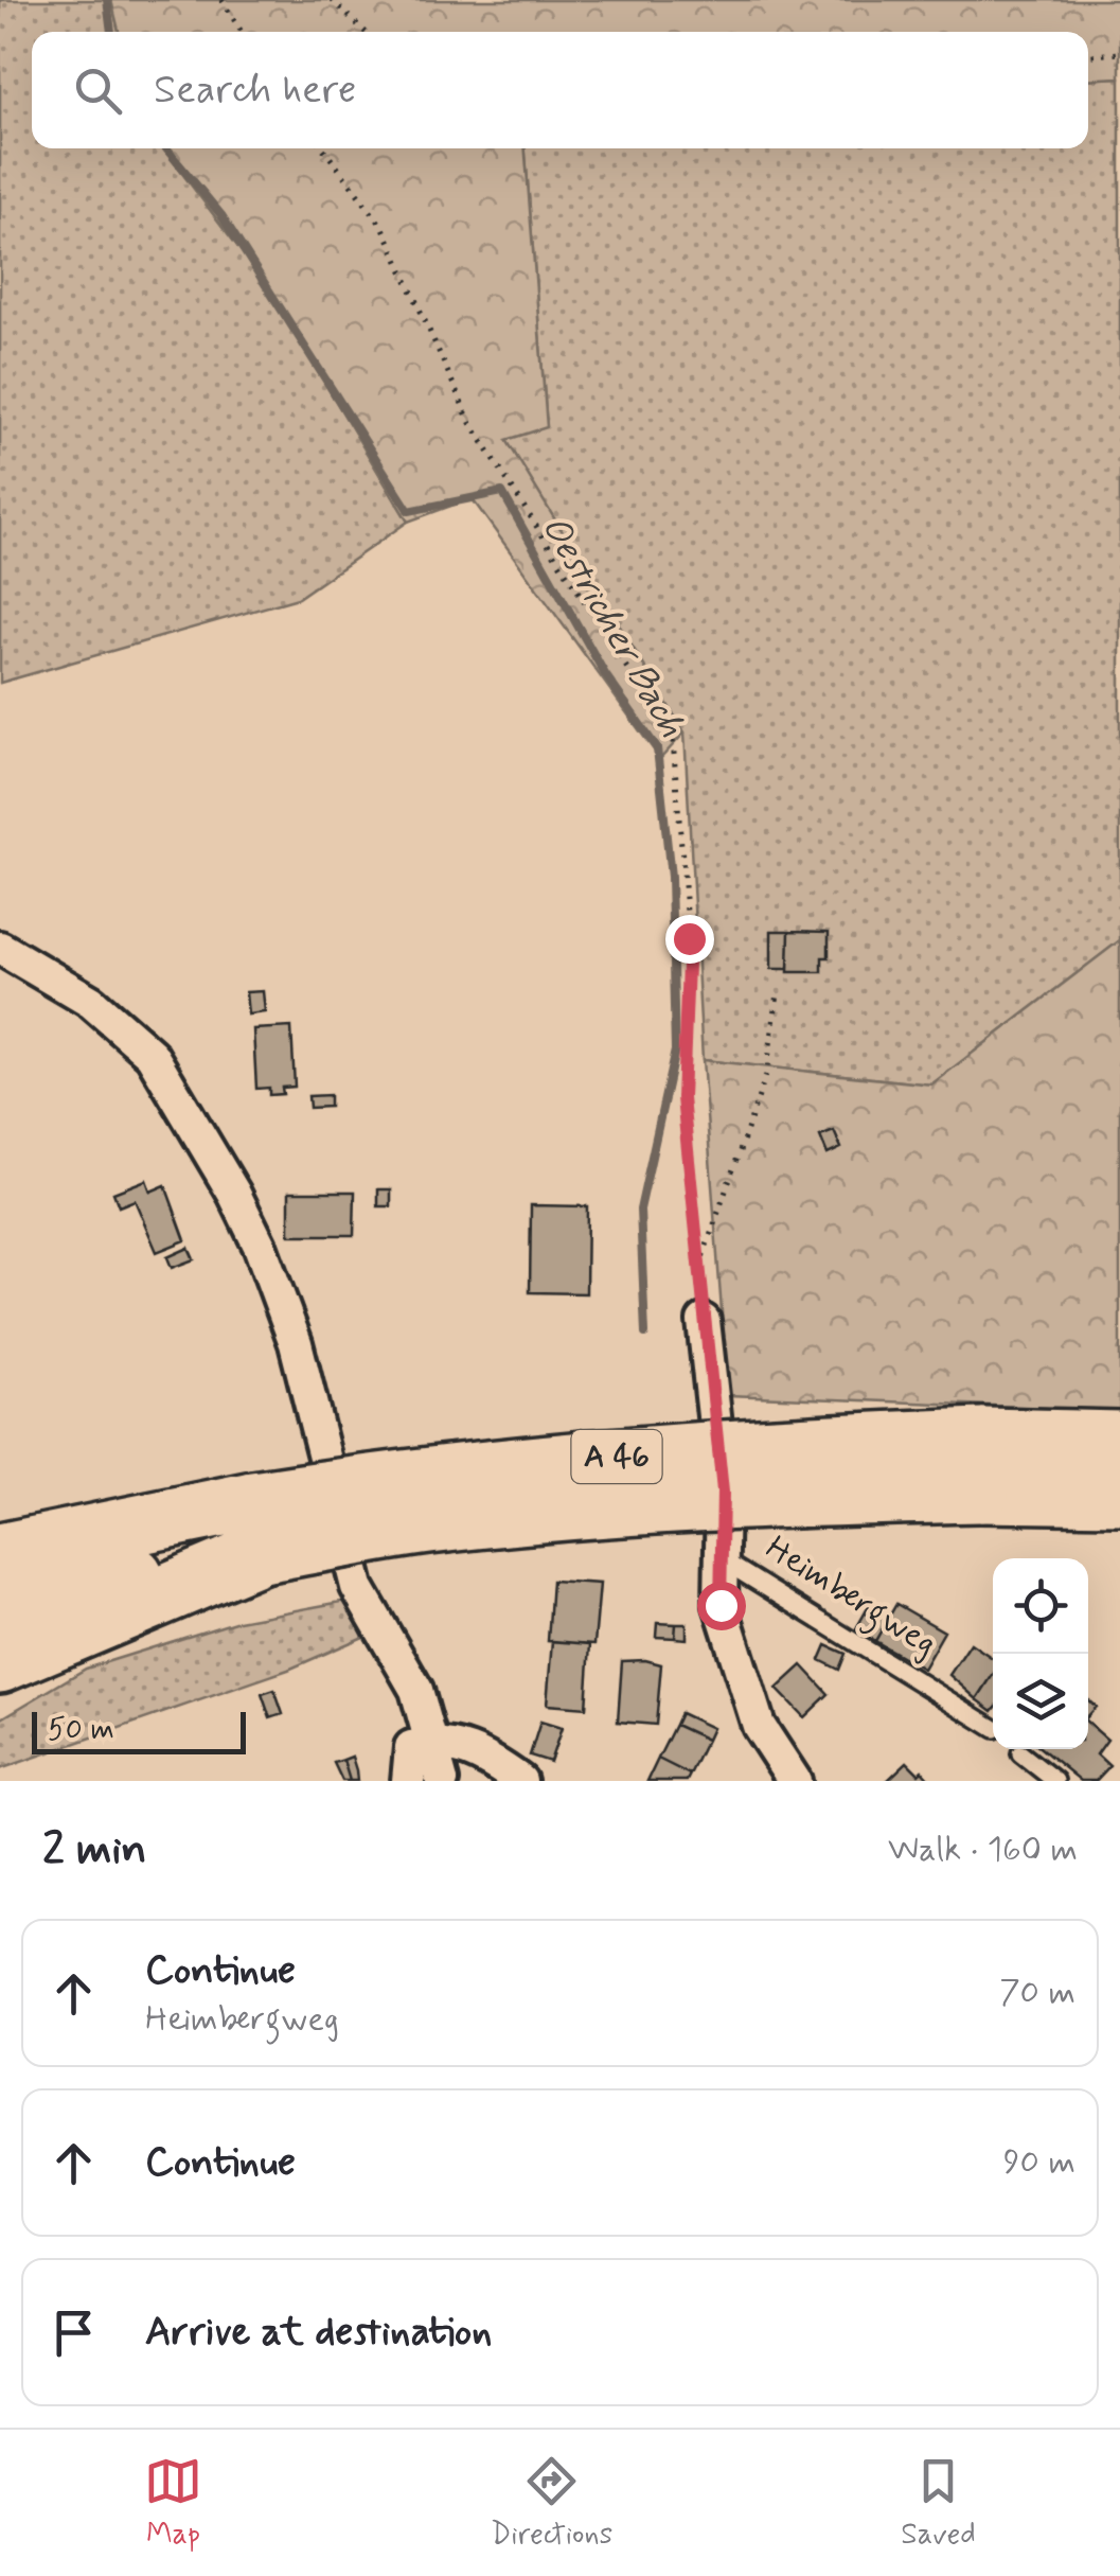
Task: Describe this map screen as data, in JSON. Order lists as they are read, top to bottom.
{
  "streets": {
    "highway": ["A 46"],
    "street": ["Heimbergweg"]
  },
  "water": ["Oestricher Bach"],
  "scale_bar": "50 m",
  "page": {
    "search": "Search here",
    "scale": "50 m",
    "heading": ["2 min", "Walk · 160 m"],
    "list": [
      ["Continue", "Heimbergweg", "70 m"],
      ["Continue", "90 m"],
      "Arrive at destination"
    ],
    "nav": ["Map", "Directions", "Saved"]
  }
}
